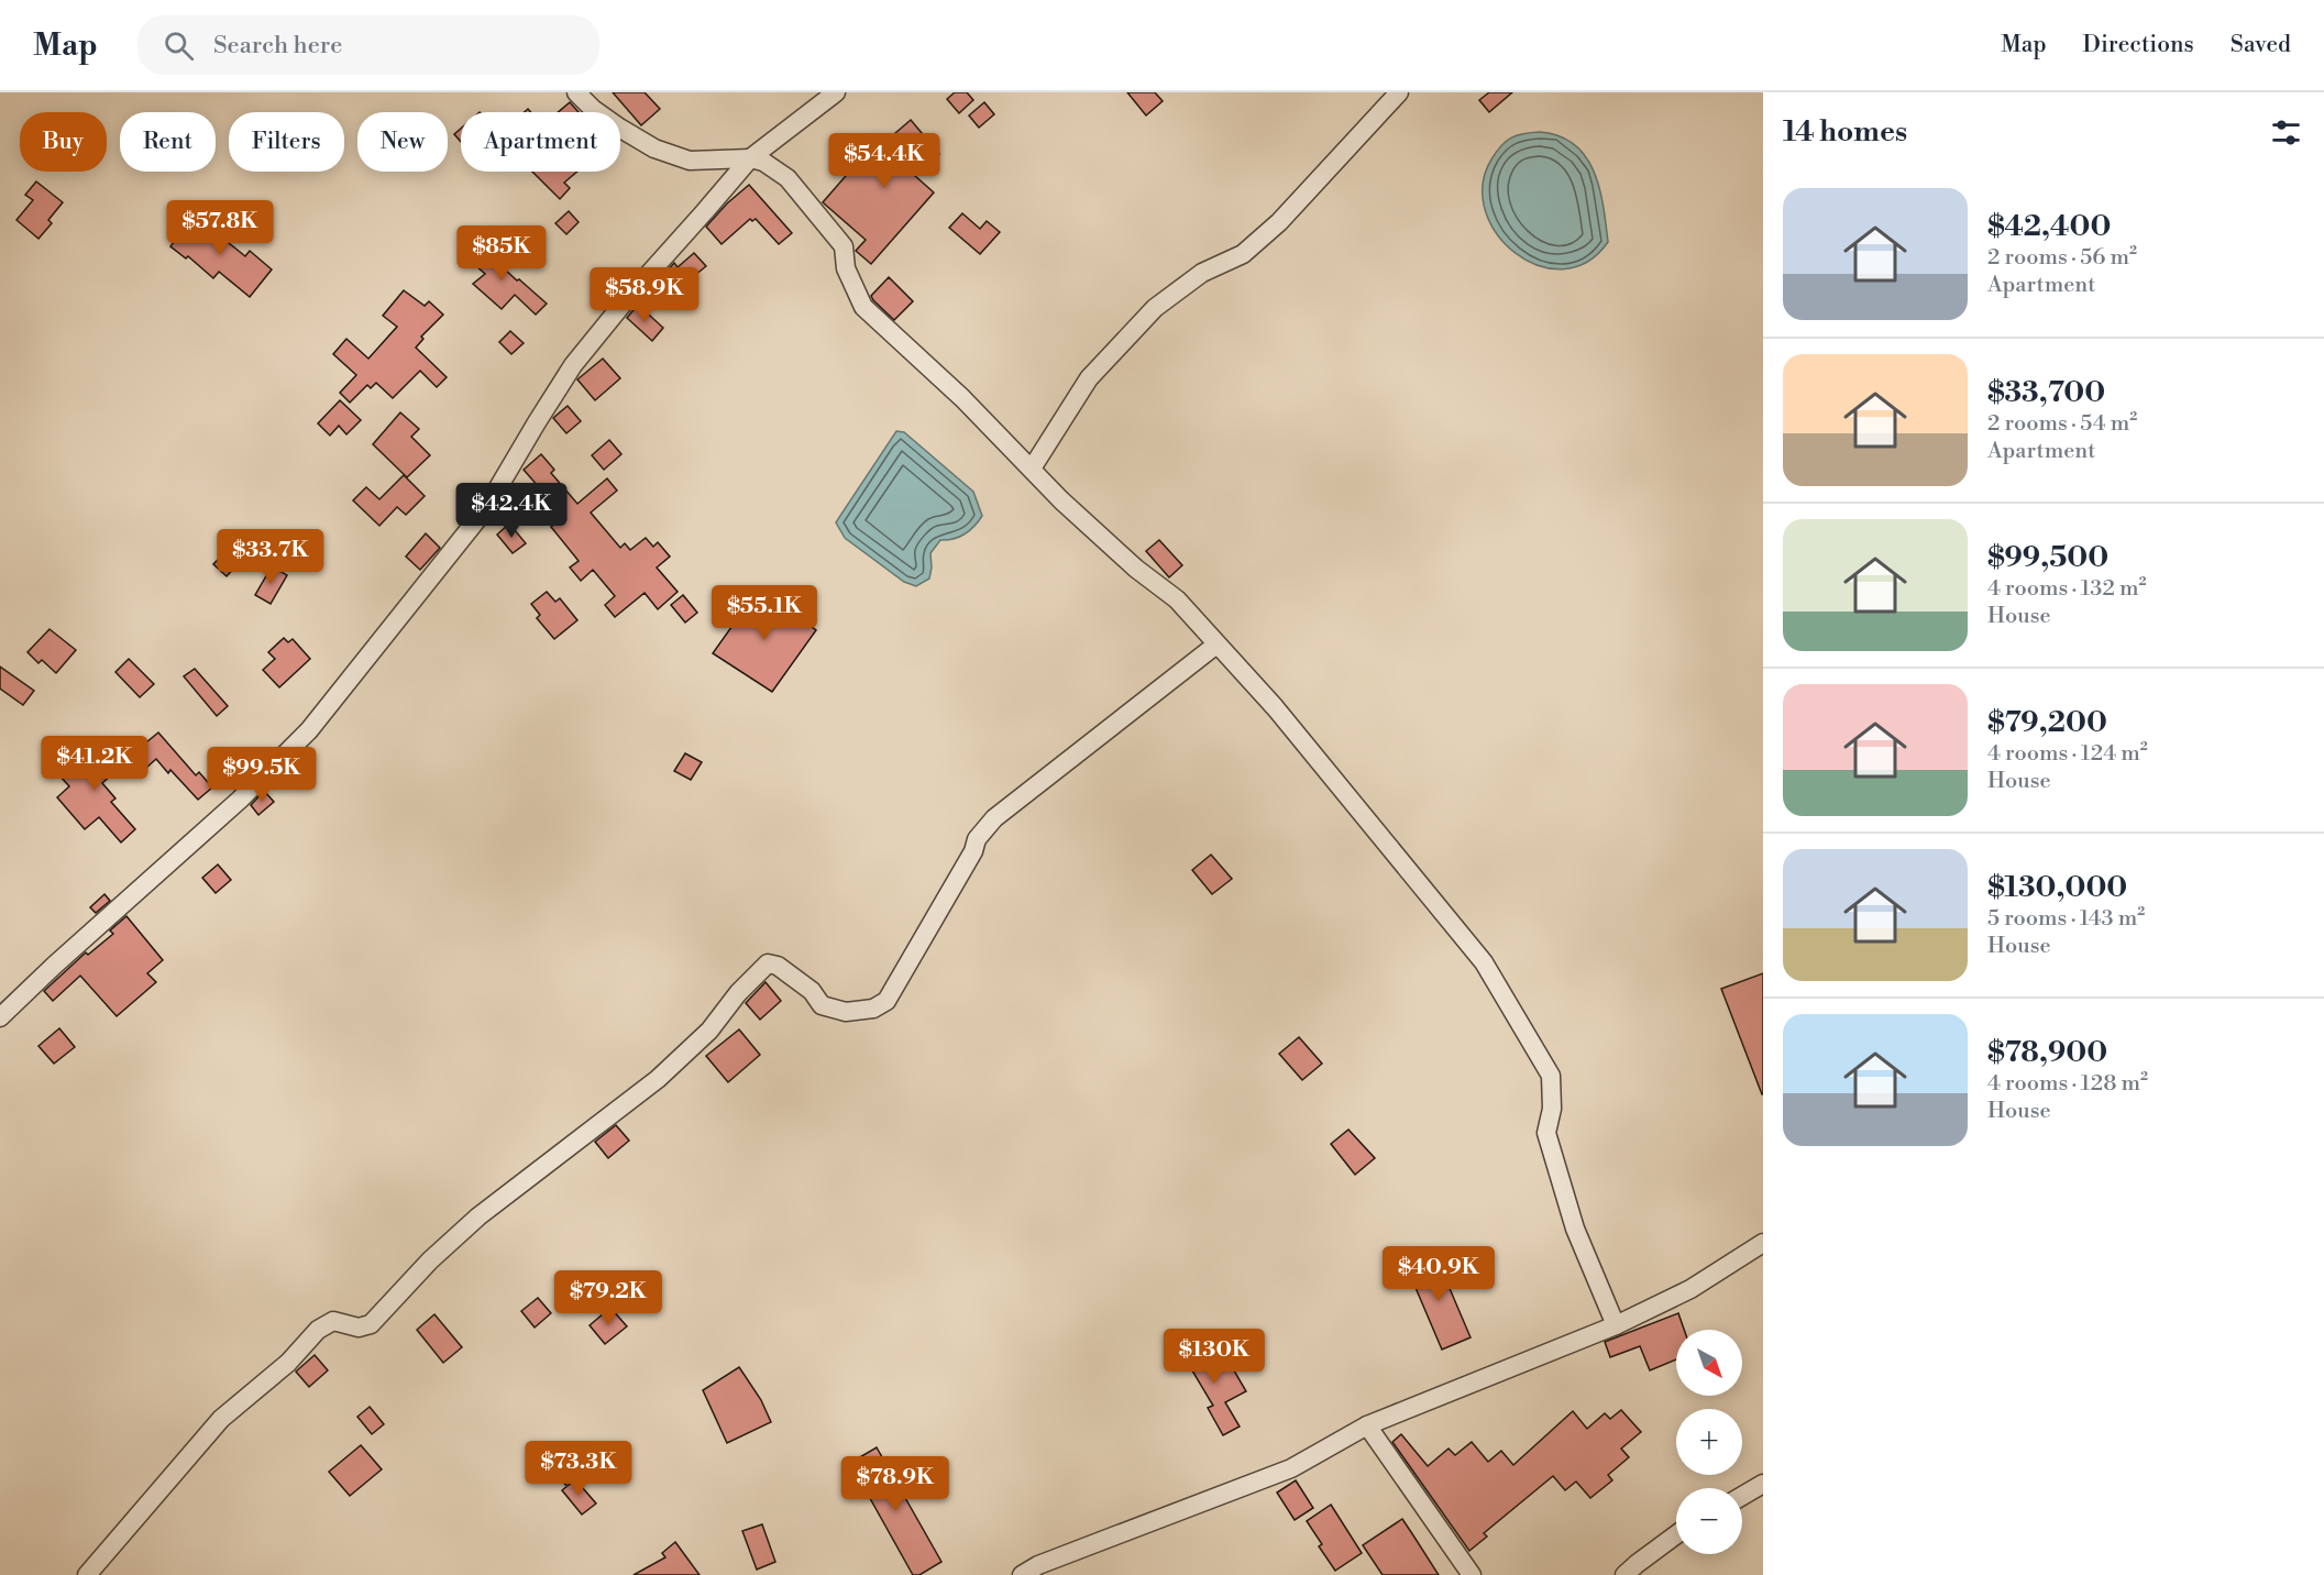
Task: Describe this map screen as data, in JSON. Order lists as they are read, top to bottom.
{
  "north": "bottom right",
  "page": {
    "header": "Map",
    "search": "Search here",
    "nav": ["Map", "Directions", "Saved"],
    "heading": "14 homes",
    "chip": [
      "Buy",
      "Rent",
      "Filters",
      "New",
      "Apartment"
    ],
    "price": [
      "$54.4K",
      "$57.8K",
      "$85K",
      "$58.9K",
      "$42.4K",
      "$33.7K",
      "$55.1K",
      "$41.2K",
      "$99.5K",
      "$40.9K",
      "$79.2K",
      "$130K",
      "$73.3K",
      "$78.9K"
    ],
    "list": [
      {
        "name": "$42,400",
        "note": "2 rooms · 56 m² · Apartment"
      },
      {
        "name": "$33,700",
        "note": "2 rooms · 54 m² · Apartment"
      },
      {
        "name": "$99,500",
        "note": "4 rooms · 132 m² · House"
      },
      {
        "name": "$79,200",
        "note": "4 rooms · 124 m² · House"
      },
      {
        "name": "$130,000",
        "note": "5 rooms · 143 m² · House"
      },
      {
        "name": "$78,900",
        "note": "4 rooms · 128 m² · House"
      }
    ],
    "map_buttons": ["+", "−"]
  }
}
